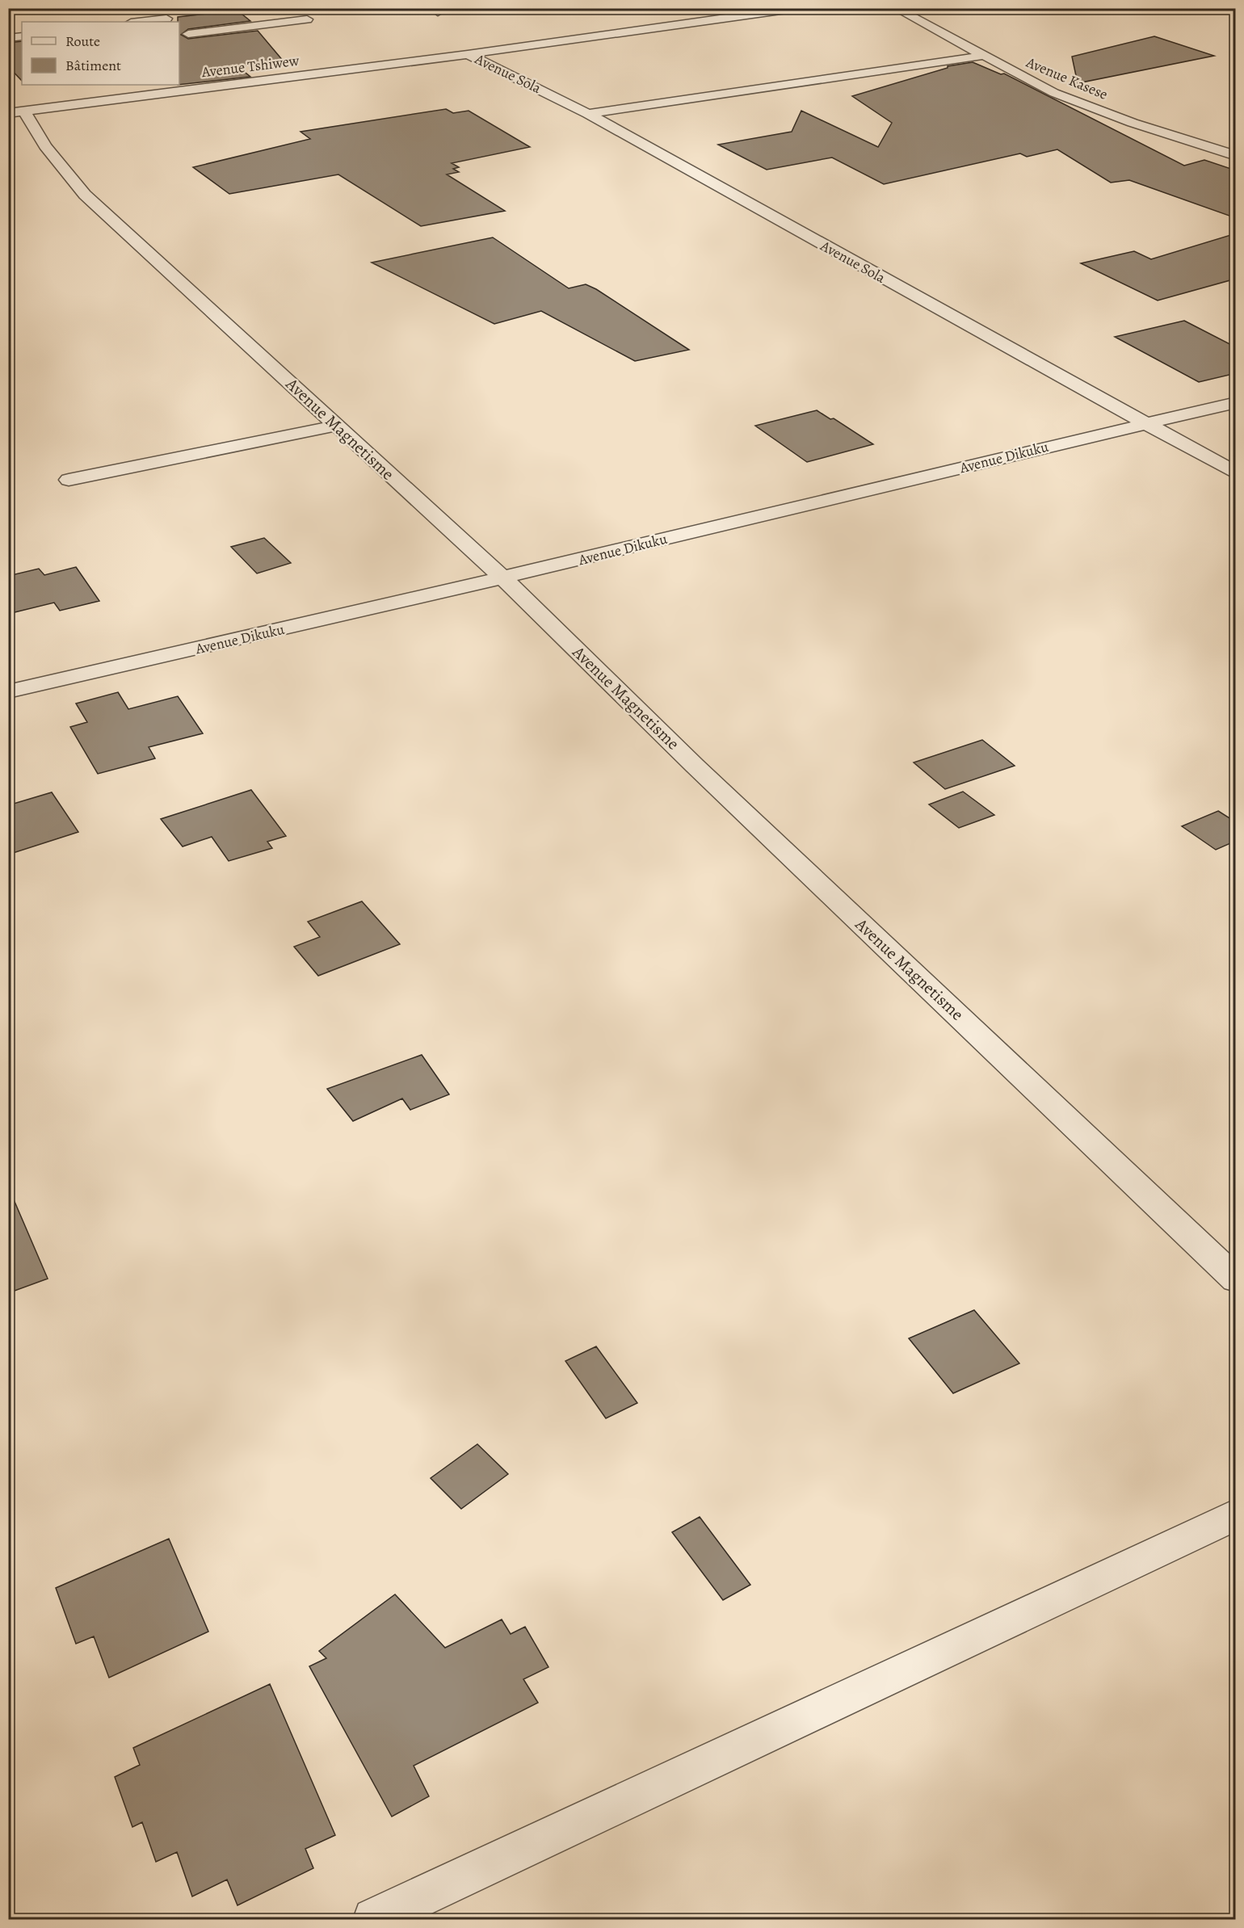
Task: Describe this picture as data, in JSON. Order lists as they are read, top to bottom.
{
  "streets": {
    "street": [
      "Avenue Tshiwew",
      "Avenue Sola",
      "Avenue Kasese",
      "Avenue Magnetisme",
      "Avenue Dikuku"
    ]
  },
  "crossings": [
    ["Avenue Tshiwew", "Avenue Sola"],
    ["Avenue Tshiwew", "Avenue Magnetisme"],
    ["Avenue Sola", "Avenue Dikuku"],
    ["Avenue Magnetisme", "Avenue Dikuku"]
  ],
  "legend": ["Route", "Bâtiment"]
}
